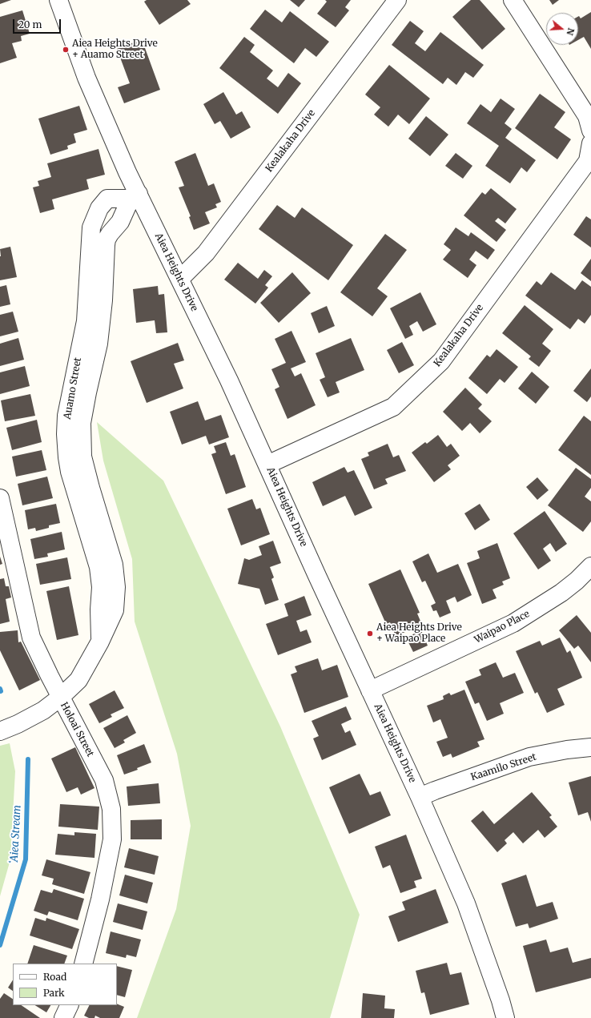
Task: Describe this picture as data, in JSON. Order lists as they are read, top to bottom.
{
  "streets": {
    "street": [
      "Kealakaha Drive",
      "Aiea Heights Drive",
      "Auamo Street",
      "Waipao Place",
      "Holoai Street",
      "Kaamilo Street"
    ]
  },
  "crossings": [
    ["Kealakaha Drive", "Aiea Heights Drive"],
    ["Aiea Heights Drive", "Auamo Street"],
    ["Aiea Heights Drive", "Waipao Place"],
    ["Aiea Heights Drive", "Kaamilo Street"],
    ["Auamo Street", "Holoai Street"]
  ],
  "water": ["ʻAiea Stream"],
  "places": ["Aiea Heights Drive + Auamo Street", "Aiea Heights Drive + Waipao Place"],
  "legend": ["Road", "Park"],
  "scale_bar": "20 m",
  "north": "right"
}
